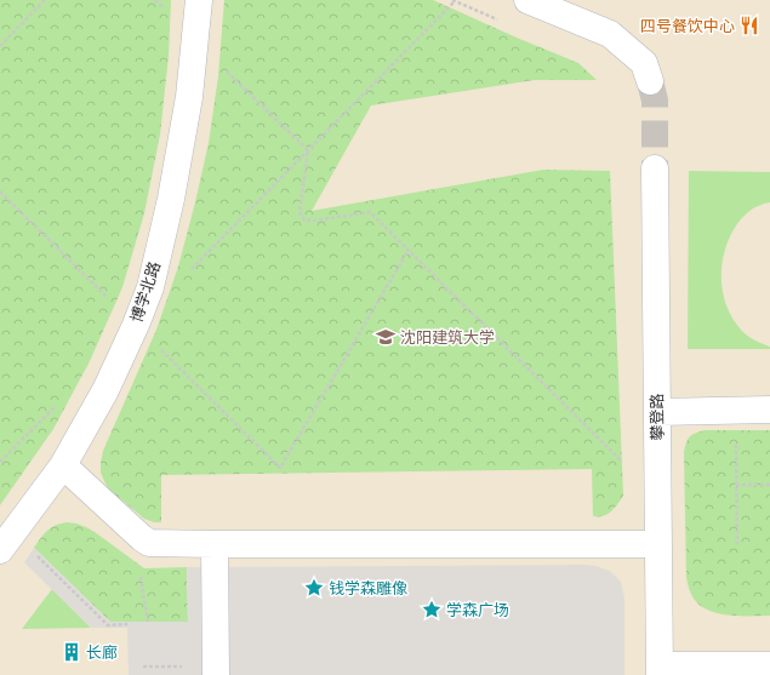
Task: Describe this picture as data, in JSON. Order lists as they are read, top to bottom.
{
  "streets": {
    "lane": ["博学北路", "攀登路"]
  },
  "places": {
    "restaurant": ["四号餐饮中心"],
    "school or university": ["沈阳建筑大学"],
    "place": ["钱学森雕像", "学森广场"],
    "building": ["长廊"]
  }
}
